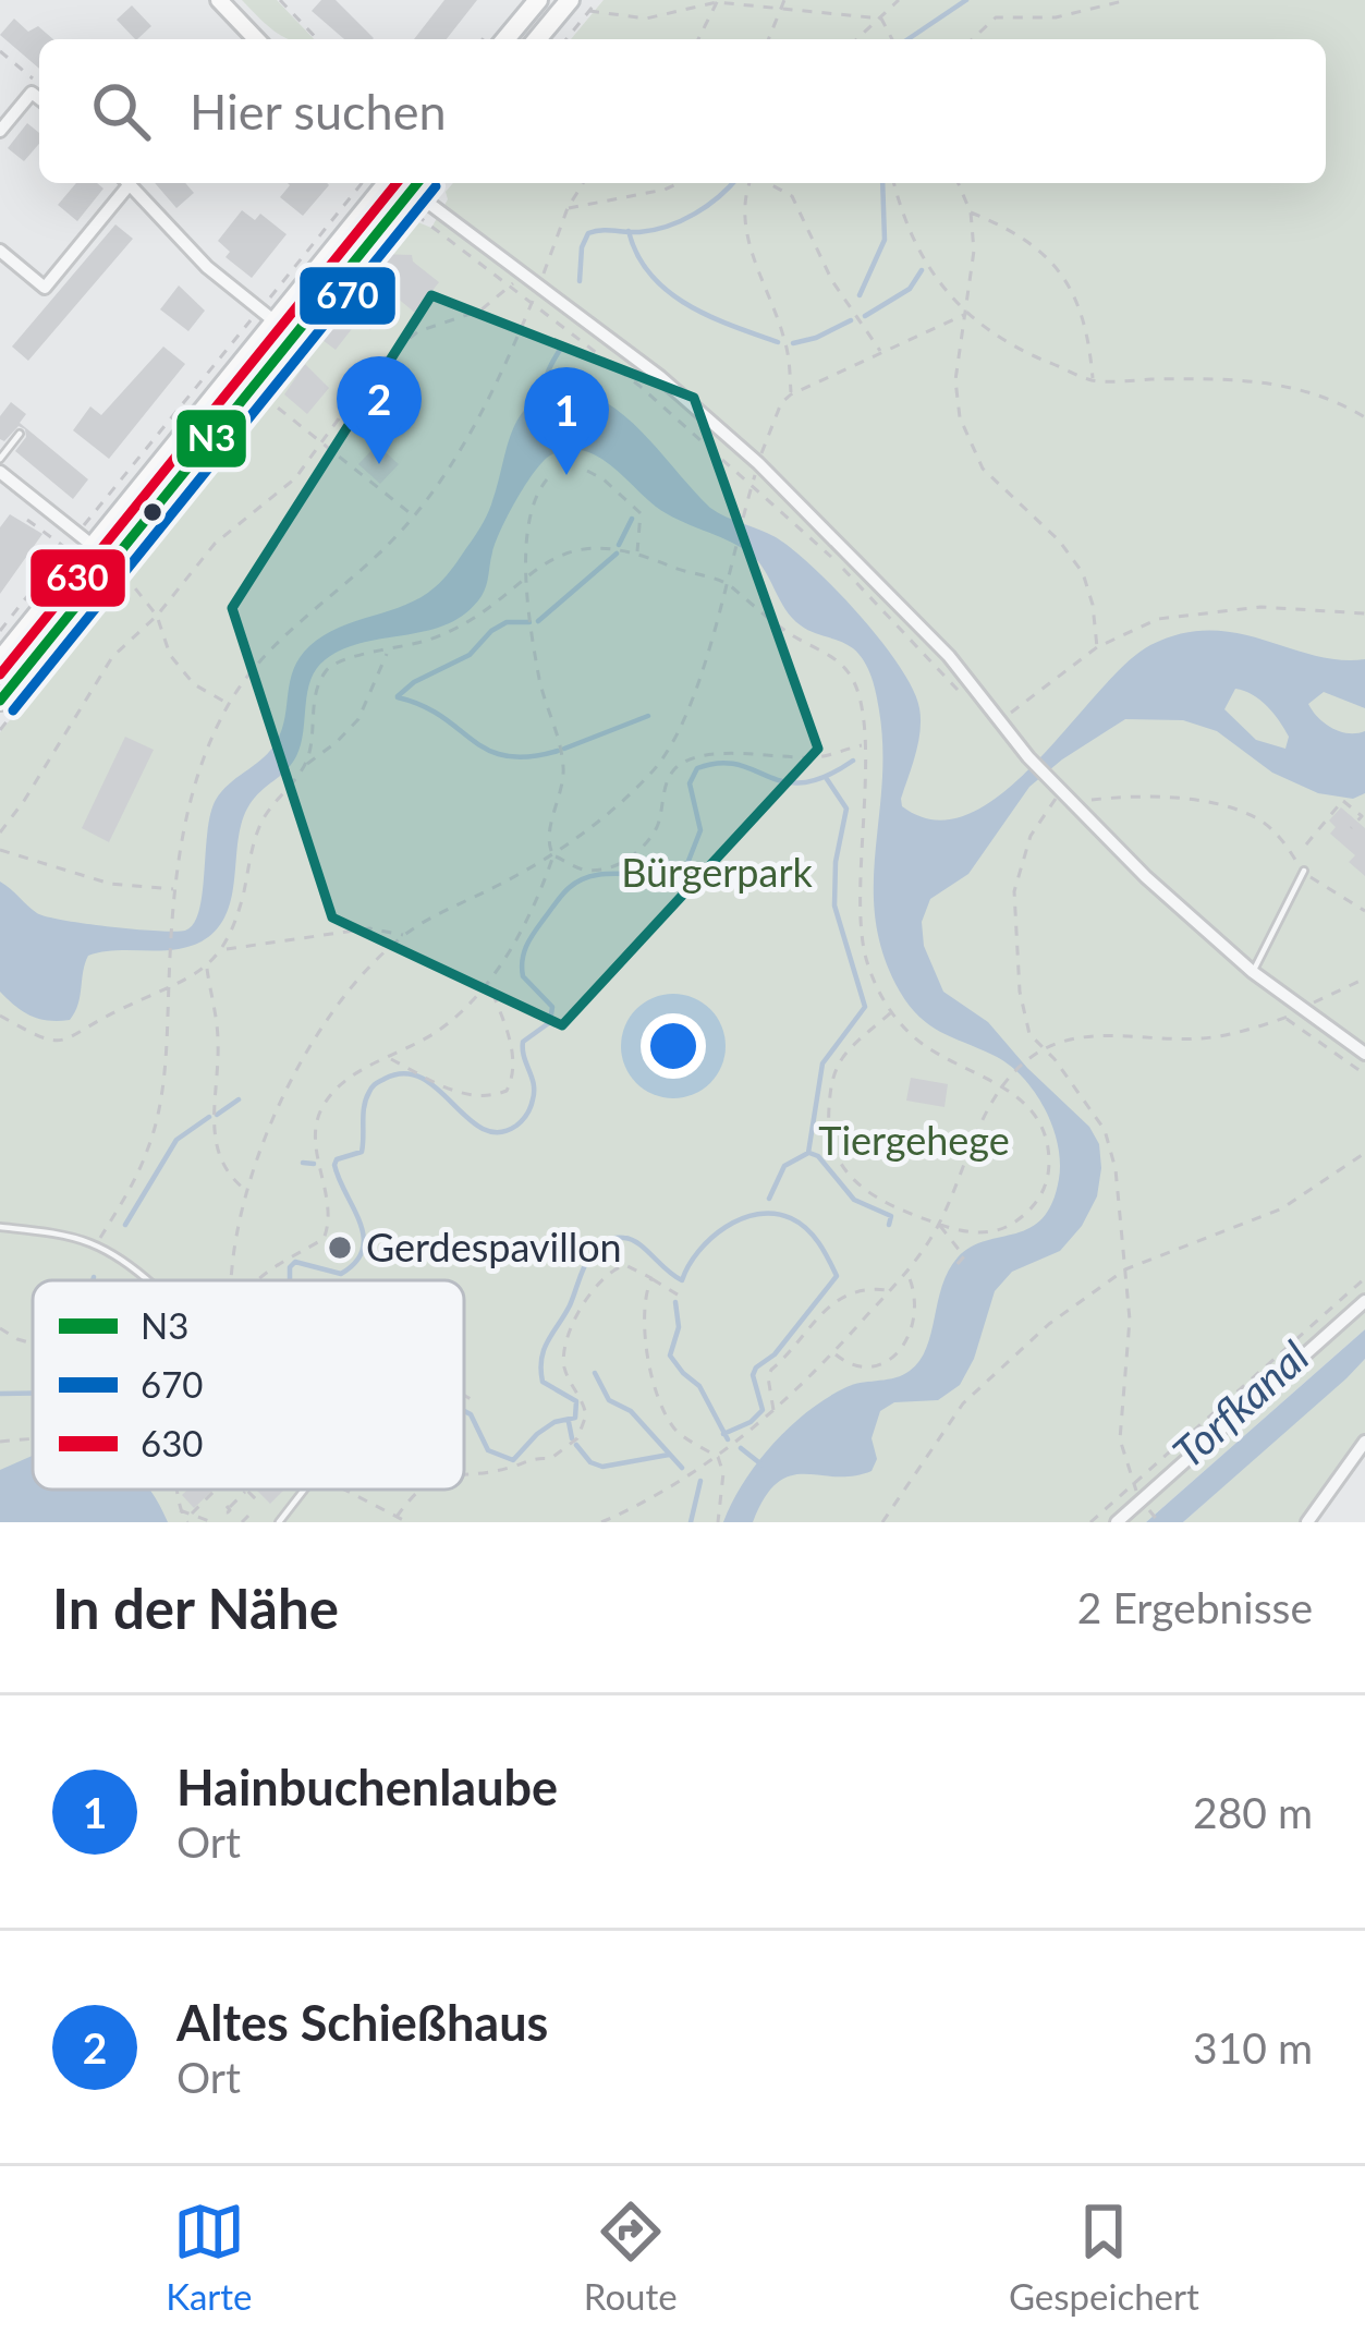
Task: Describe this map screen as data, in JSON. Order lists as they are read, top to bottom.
{
  "water": ["Torfkanal"],
  "parks": ["Bürgerpark", "Tiergehege"],
  "places": ["Gerdespavillon"],
  "lines": ["transit line N3", "transit line 630", "transit line 670"],
  "legend": ["N3", "670", "630"],
  "page": {
    "search": "Hier suchen",
    "pins": ["2", "1"],
    "heading": ["In der Nähe", "2 Ergebnisse"],
    "list": [
      {
        "mark": "1",
        "name": "Hainbuchenlaube",
        "note": "Ort",
        "value": "280 m"
      },
      {
        "mark": "2",
        "name": "Altes Schießhaus",
        "note": "Ort",
        "value": "310 m"
      }
    ],
    "nav": ["Karte", "Route", "Gespeichert"]
  }
}
